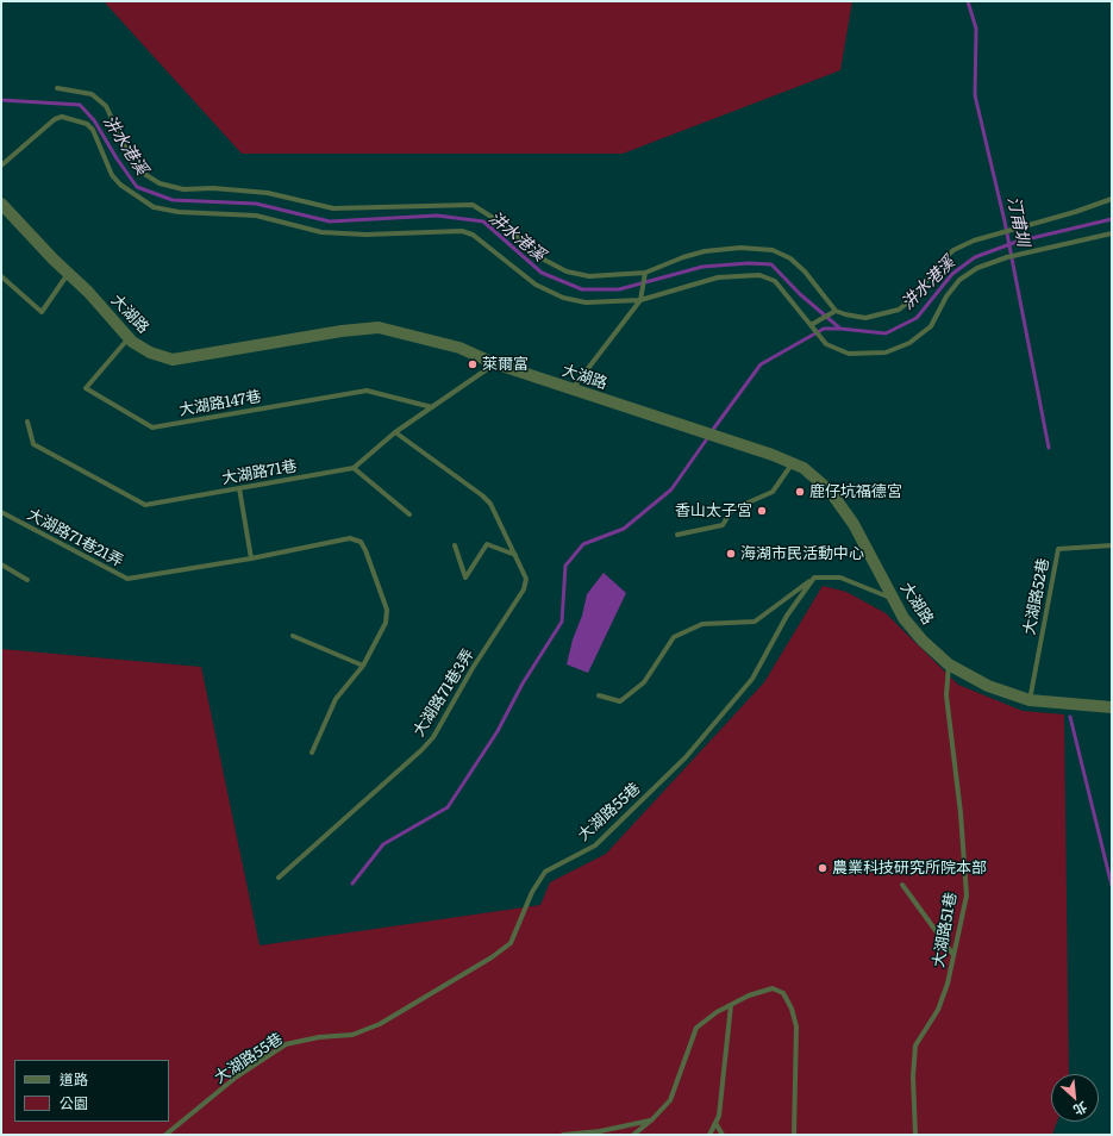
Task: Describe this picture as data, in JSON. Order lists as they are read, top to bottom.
{
  "streets": {
    "street": ["大湖路"],
    "lane": [
      "大湖路147巷",
      "大湖路71巷",
      "大湖路71巷21弄",
      "大湖路52巷",
      "大湖路71巷3弄",
      "大湖路55巷",
      "大湖路51巷"
    ]
  },
  "crossings": [
    ["大湖路", "大湖路147巷"],
    ["大湖路", "大湖路52巷"],
    ["大湖路", "大湖路51巷"]
  ],
  "water": ["汫水港溪", "汀甫圳"],
  "places": [
    "萊爾富",
    "鹿仔坑福德宮",
    "香山太子宮",
    "海湖市民活動中心",
    "農業科技研究所院本部"
  ],
  "legend": ["道路", "公園"],
  "north": "bottom right"
}
